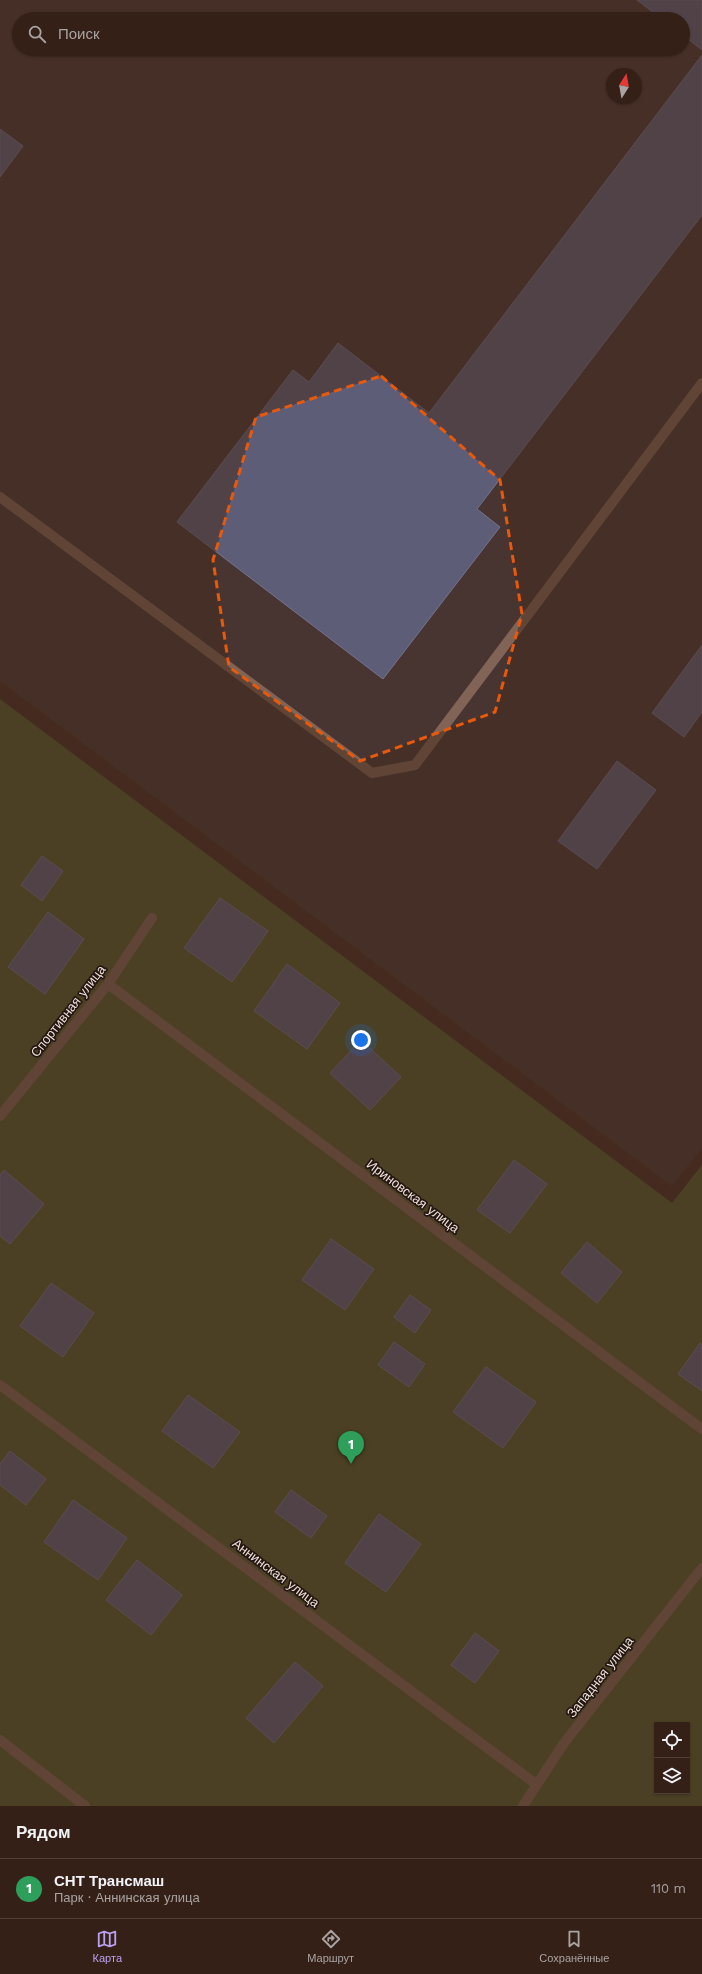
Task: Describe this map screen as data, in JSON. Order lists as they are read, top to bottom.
{
  "streets": {
    "street": [
      "Спортивная улица",
      "Ириновская улица",
      "Аннинская улица",
      "Западная улица"
    ]
  },
  "crossings": [
    ["Спортивная улица", "Ириновская улица"],
    ["Аннинская улица", "Западная улица"]
  ],
  "north": "top",
  "page": {
    "search": "Поиск",
    "pins": "1",
    "heading": "Рядом",
    "list": [
      {
        "mark": "1",
        "name": "СНТ Трансмаш",
        "note": "Парк · Аннинская улица",
        "value": "110 m"
      }
    ],
    "nav": ["Карта", "Маршрут", "Сохранённые"]
  }
}
